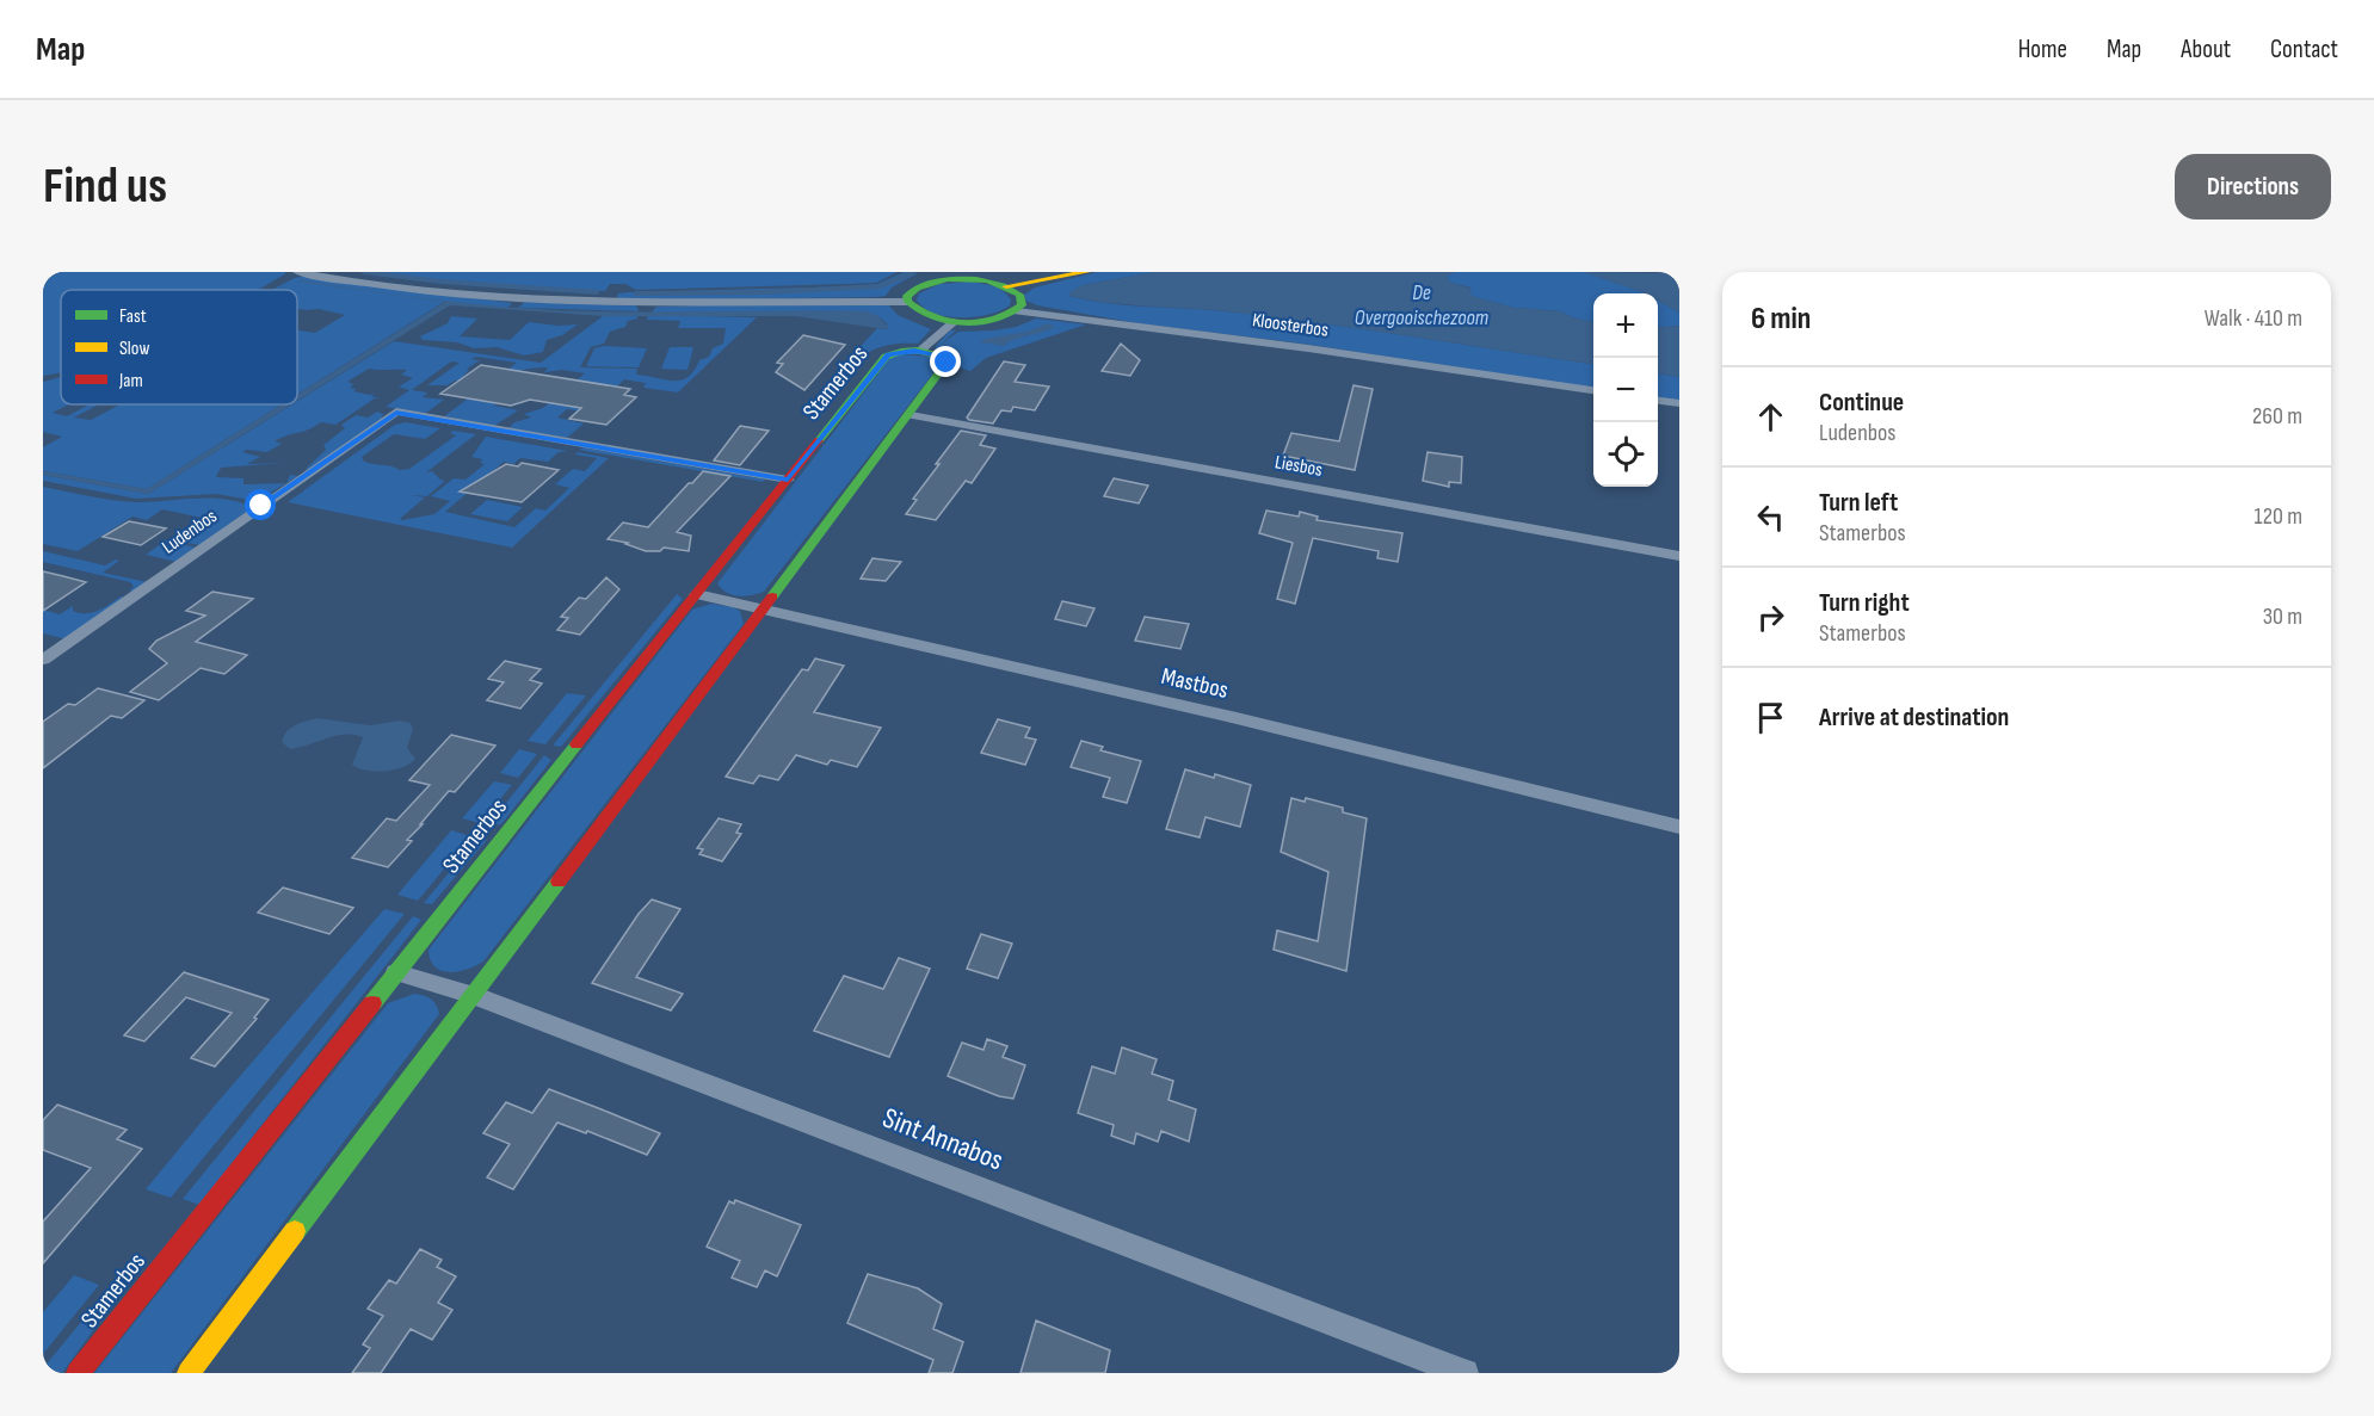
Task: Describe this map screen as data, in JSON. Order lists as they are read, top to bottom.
{
  "streets": {
    "street": [
      "Kloosterbos",
      "Stamerbos",
      "Liesbos",
      "Ludenbos",
      "Mastbos",
      "Sint Annabos"
    ]
  },
  "crossings": [
    ["Stamerbos", "Mastbos"],
    ["Stamerbos", "Sint Annabos"]
  ],
  "water": ["De Overgooischezoom"],
  "legend": ["Fast", "Slow", "Jam"],
  "page": {
    "header": "Map",
    "nav": [
      "Home",
      "Map",
      "About",
      "Contact"
    ],
    "buttons": "Directions",
    "title": "Find us",
    "heading": ["6 min", "Walk · 410 m"],
    "map_buttons": ["+", "−"],
    "list": [
      ["Continue", "Ludenbos", "260 m"],
      ["Turn left", "Stamerbos", "120 m"],
      ["Turn right", "Stamerbos", "30 m"],
      "Arrive at destination"
    ]
  }
}
